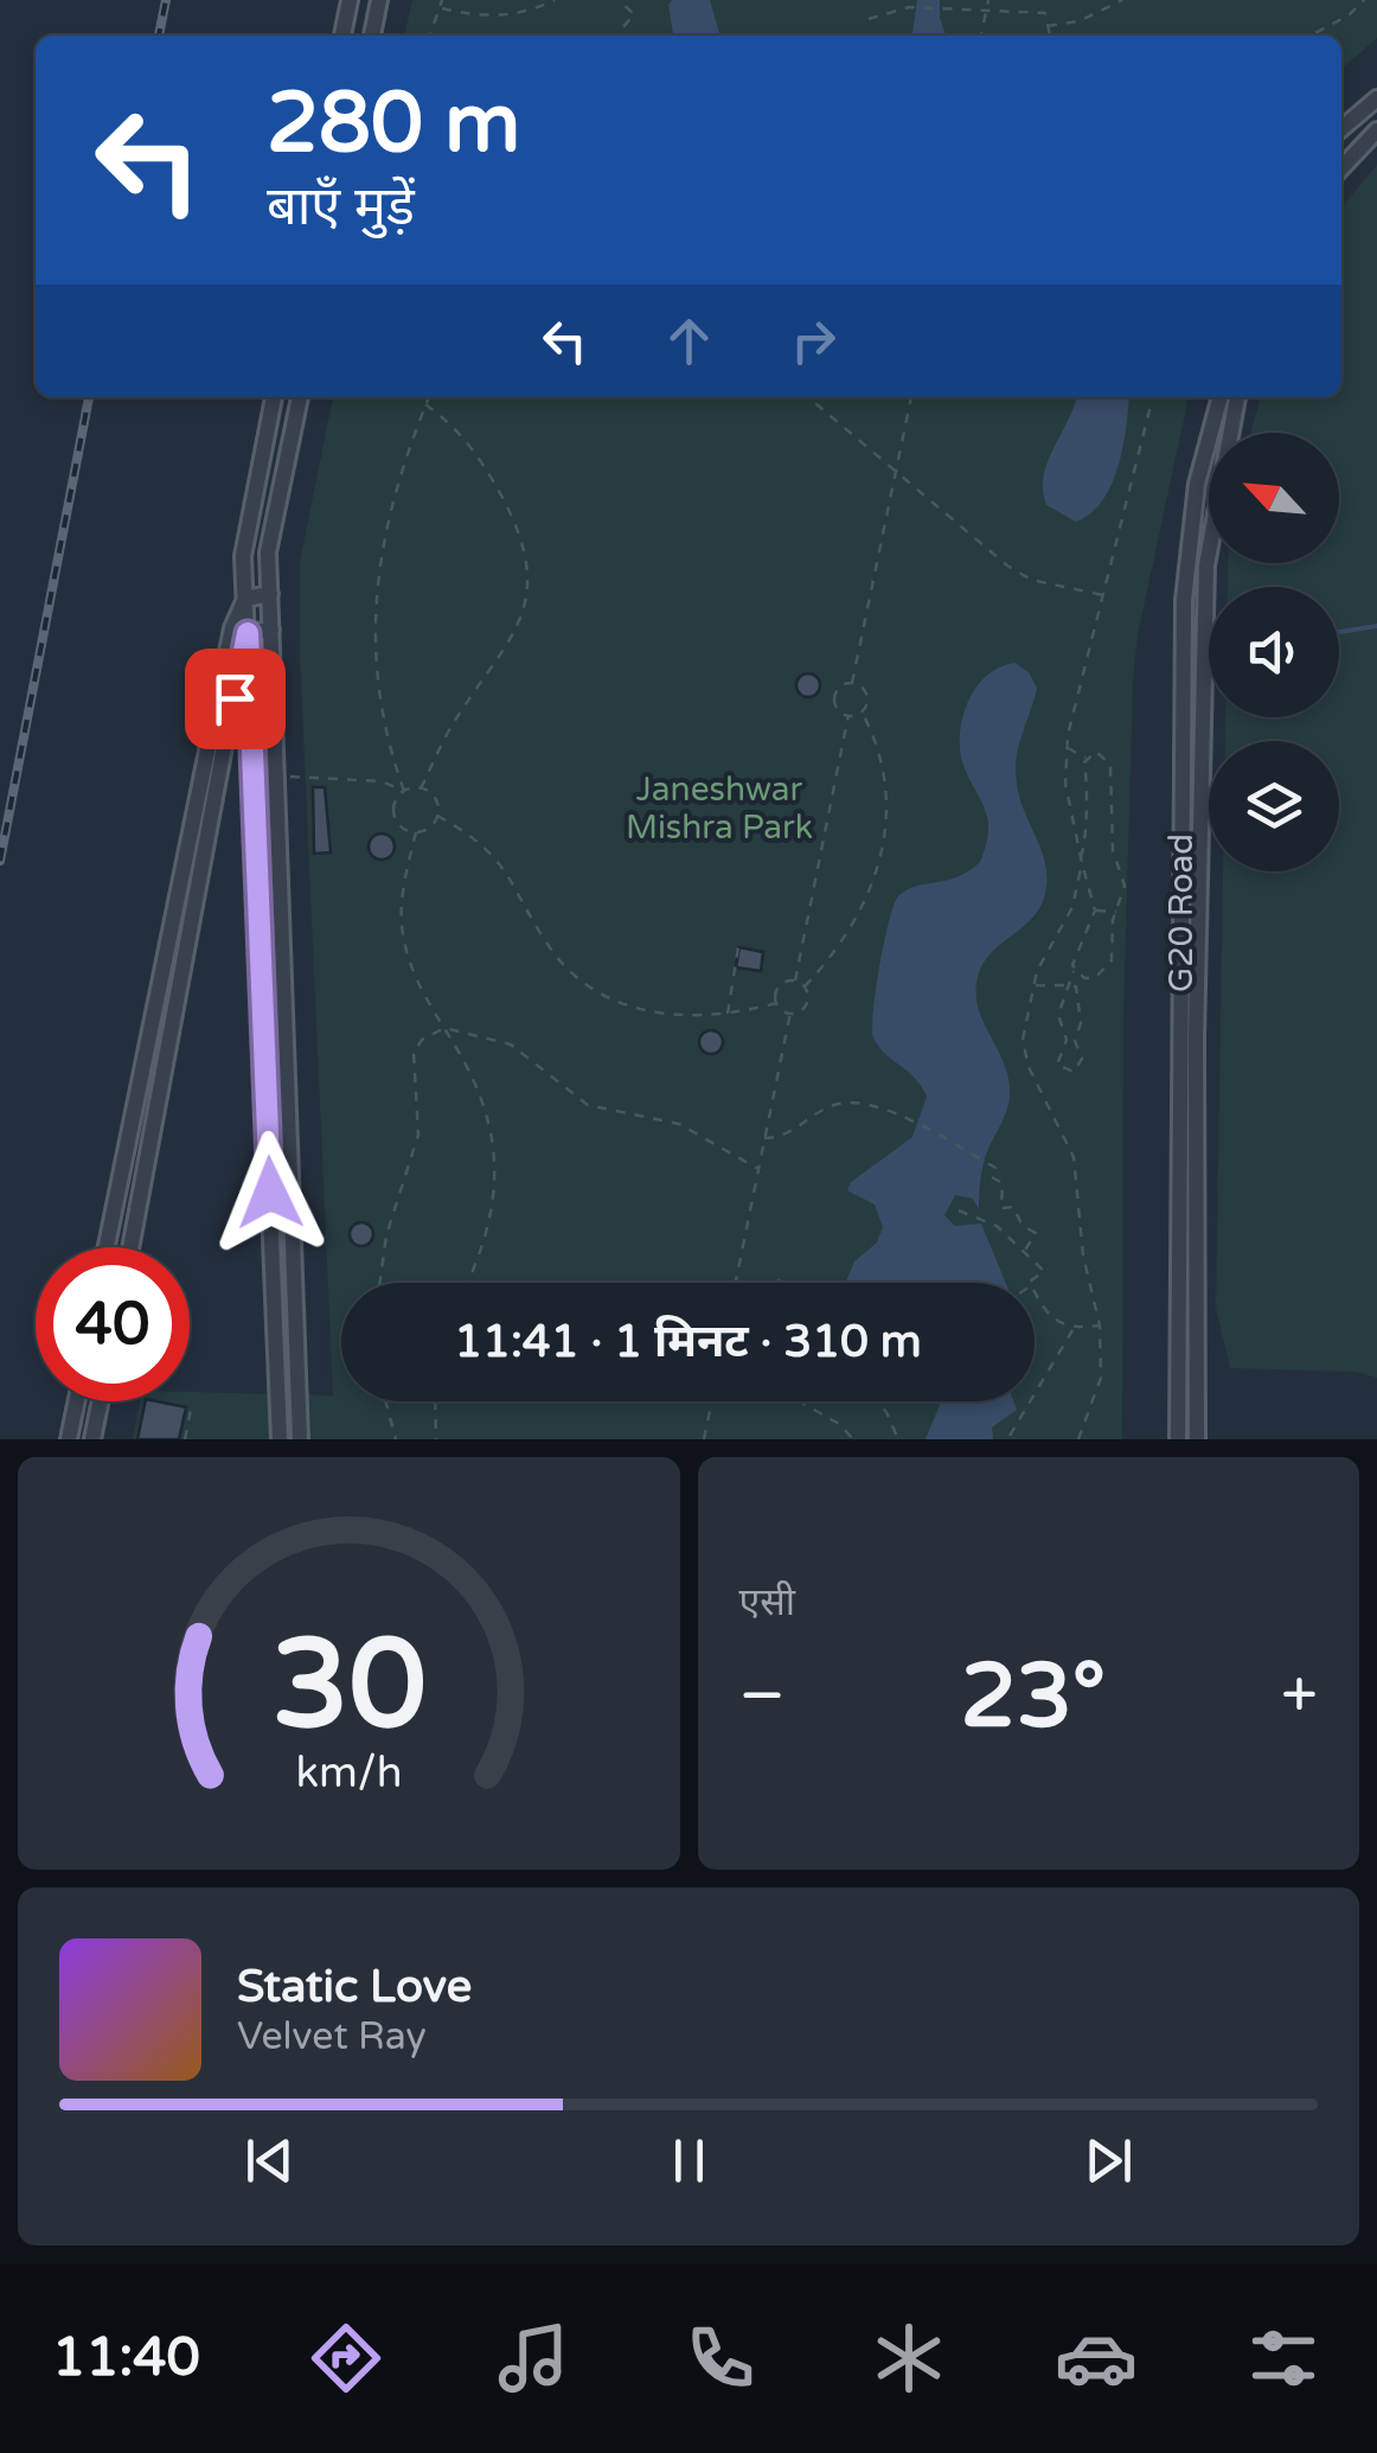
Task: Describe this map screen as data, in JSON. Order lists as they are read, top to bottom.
{
  "streets": {
    "street": ["G20 Road"]
  },
  "parks": ["Janeshwar Mishra Park"],
  "north": "top left",
  "page": {
    "turn": ["280 m", "बाएँ मुड़ें"],
    "limit": "40",
    "trip": "11:41 · 1 मिनट · 310 m",
    "tile": "एसी",
    "heat": ["−", "23°", "+"],
    "song": ["Static Love", "Velvet Ray"],
    "tabs": "11:40",
    "gauge": ["30", "km/h"]
  }
}
